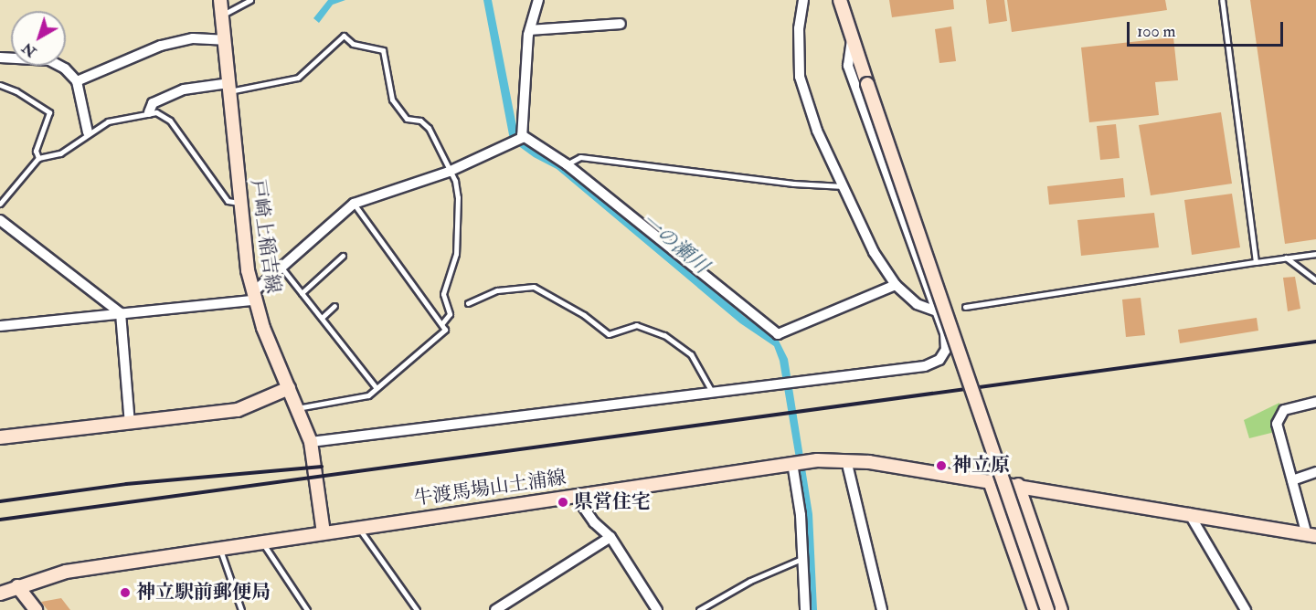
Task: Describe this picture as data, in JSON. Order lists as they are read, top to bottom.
{
  "streets": {
    "main road": ["戸崎上稲吉線", "牛渡馬場山土浦線"]
  },
  "crossings": [
    ["戸崎上稲吉線", "牛渡馬場山土浦線"]
  ],
  "water": ["一の瀬川"],
  "places": ["神立原", "県営住宅", "神立駅前郵便局"],
  "scale_bar": "100 m",
  "north": "bottom left"
}
